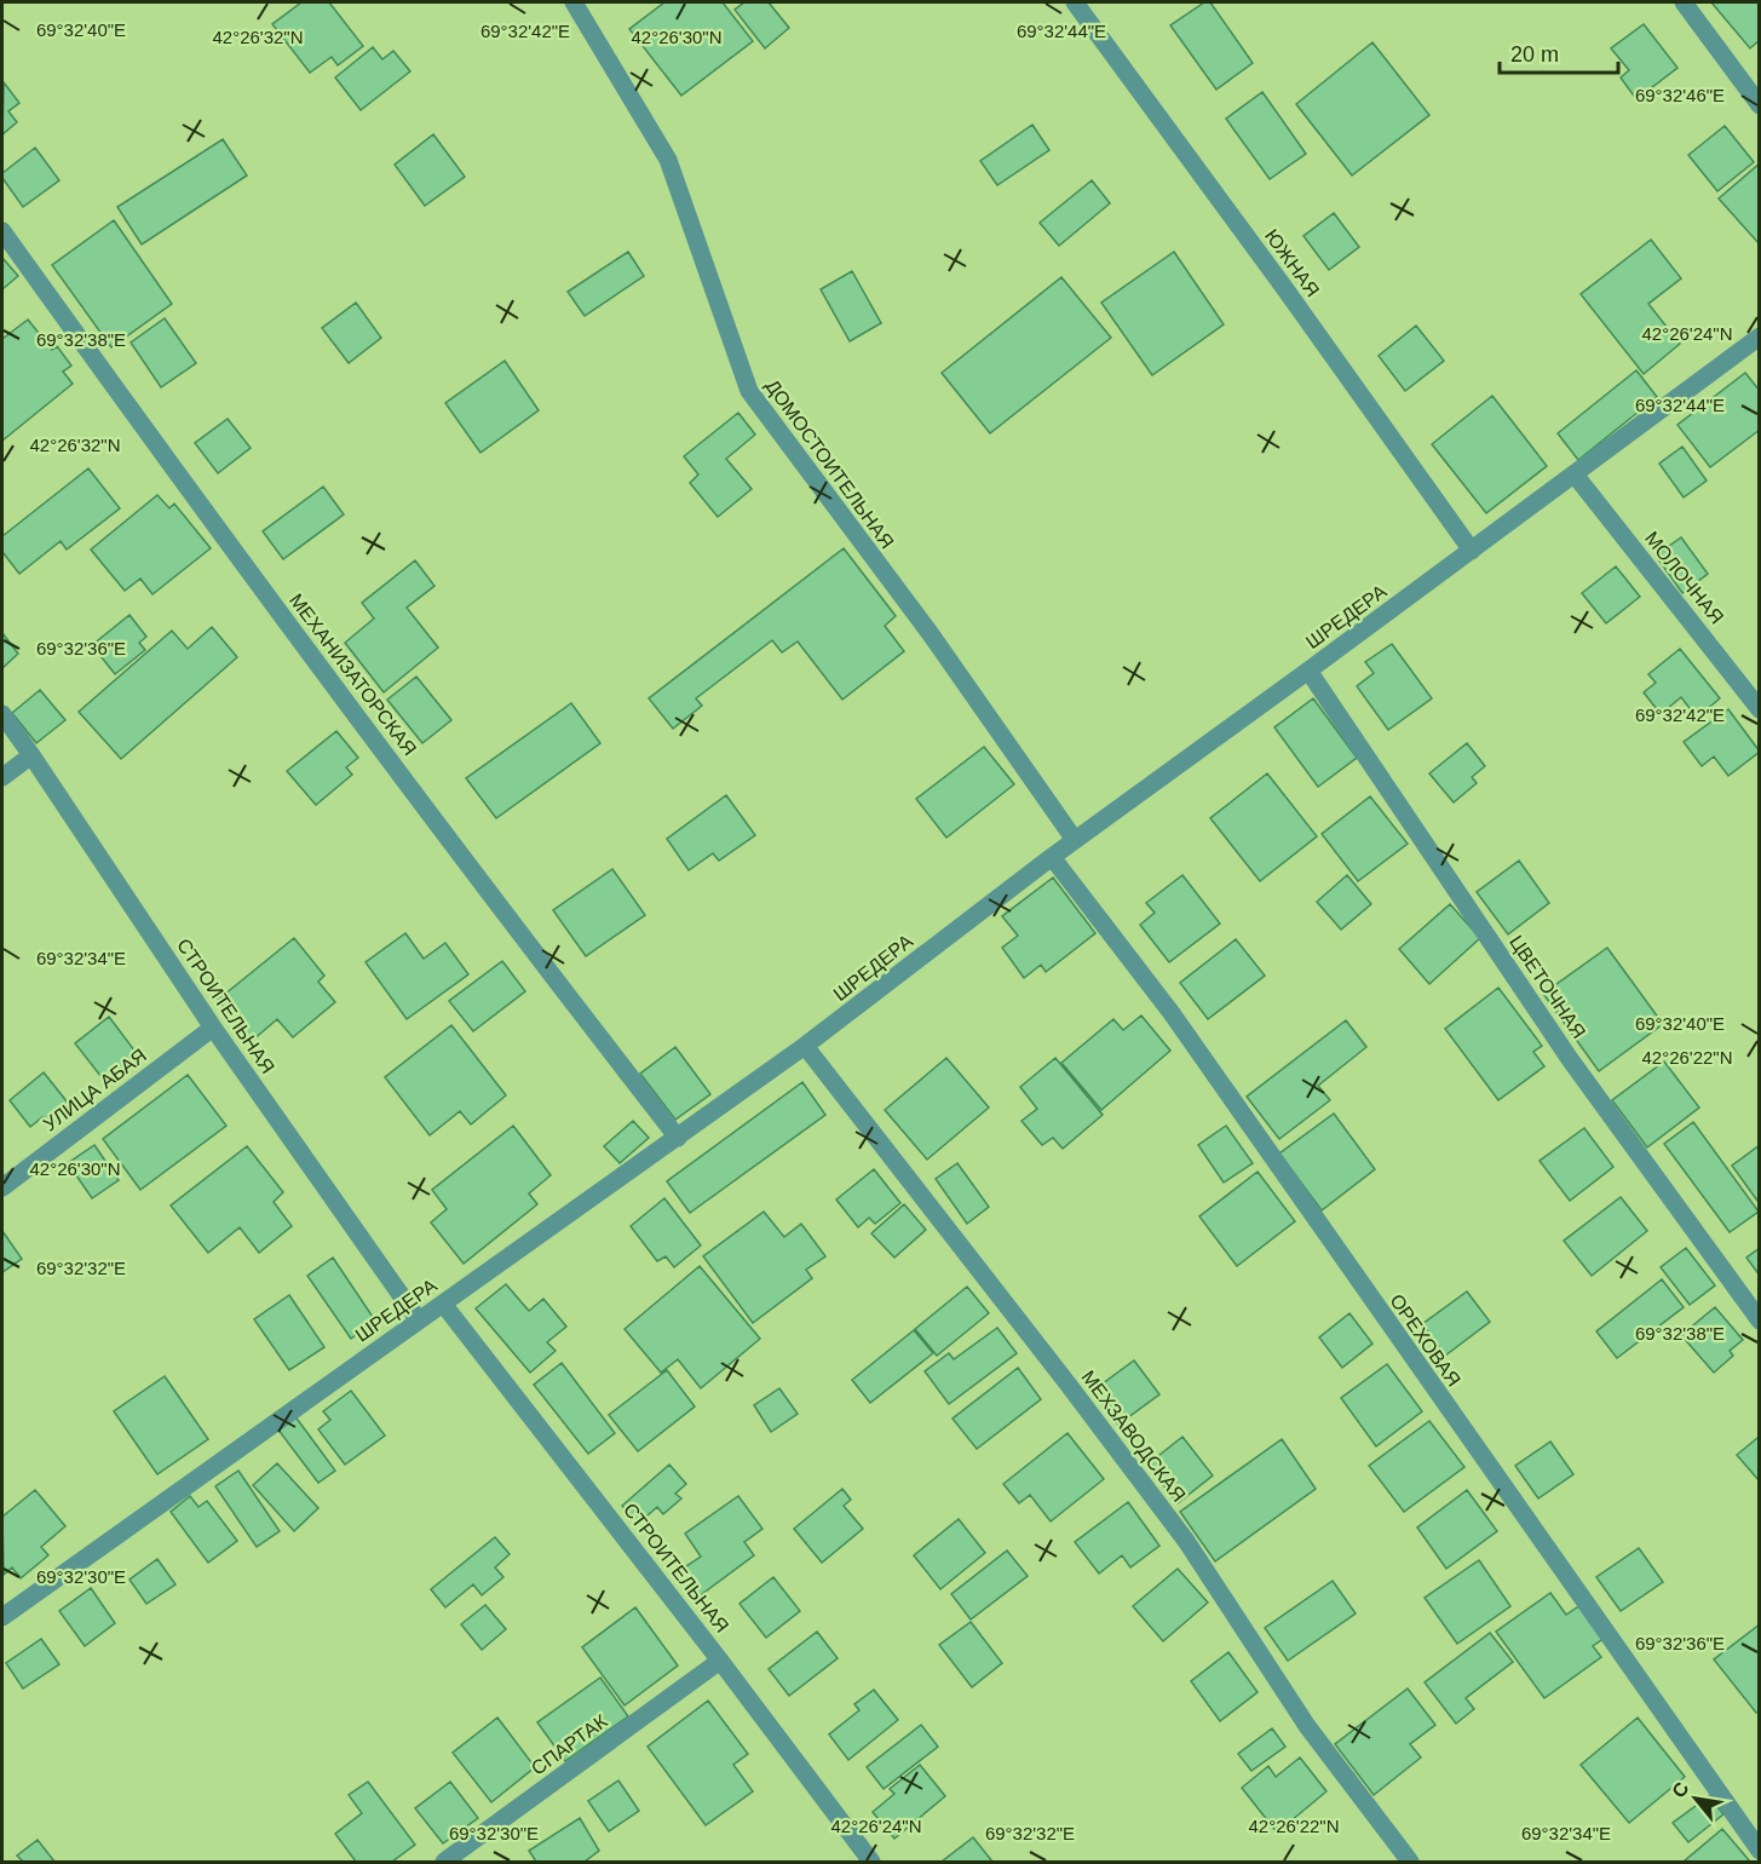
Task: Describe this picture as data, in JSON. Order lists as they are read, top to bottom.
{
  "streets": {
    "street": [
      "ЮЖНАЯ",
      "ДОМОСТОИТЕЛЬНАЯ",
      "МОЛОЧНАЯ",
      "ШРЕДЕРА",
      "МЕХАНИЗАТОРСКАЯ",
      "ЦВЕТОЧНАЯ",
      "СТРОИТЕЛЬНАЯ",
      "УЛИЦА АБАЯ",
      "ОРЕХОВАЯ",
      "МЕХЗАВОДСКАЯ",
      "СПАРТАК"
    ]
  },
  "crossings": [
    ["ЮЖНАЯ", "ШРЕДЕРА"],
    ["ДОМОСТОИТЕЛЬНАЯ", "ШРЕДЕРА"],
    ["МОЛОЧНАЯ", "ШРЕДЕРА"],
    ["ШРЕДЕРА", "МЕХАНИЗАТОРСКАЯ"],
    ["ШРЕДЕРА", "ЦВЕТОЧНАЯ"],
    ["ШРЕДЕРА", "СТРОИТЕЛЬНАЯ"],
    ["ШРЕДЕРА", "ОРЕХОВАЯ"],
    ["ШРЕДЕРА", "МЕХЗАВОДСКАЯ"],
    ["СТРОИТЕЛЬНАЯ", "УЛИЦА АБАЯ"],
    ["СТРОИТЕЛЬНАЯ", "СПАРТАК"]
  ],
  "scale_bar": "20 m",
  "north": "top left",
  "coordinates": [
    "69°32'40\"E",
    "69°32'42\"E",
    "69°32'44\"E",
    "42°26'32\"N",
    "42°26'30\"N",
    "69°32'46\"E",
    "42°26'24\"N",
    "69°32'38\"E",
    "69°32'36\"E",
    "69°32'34\"E",
    "42°26'22\"N",
    "69°32'32\"E",
    "69°32'30\"E"
  ]
}
